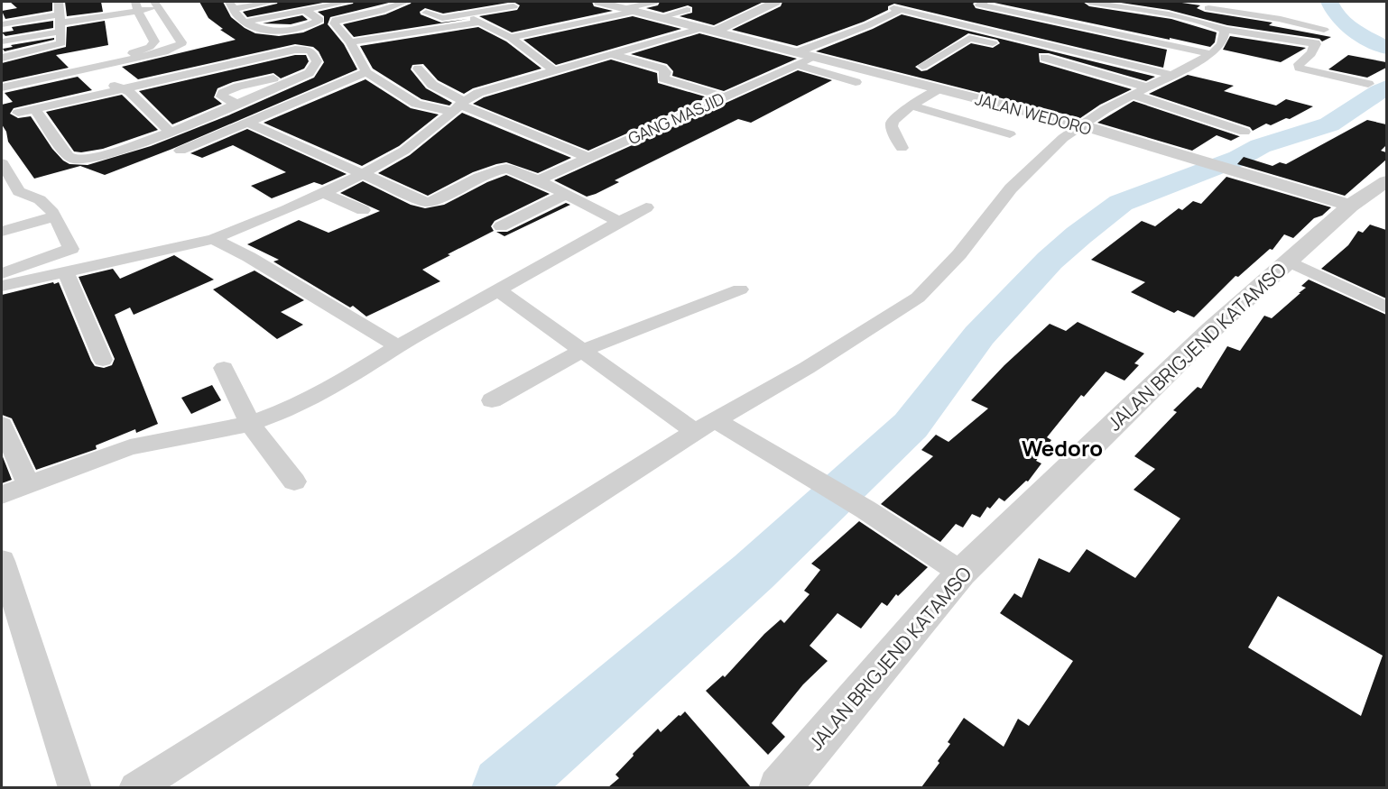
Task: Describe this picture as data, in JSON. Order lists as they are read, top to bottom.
{
  "streets": {
    "street": ["JALAN WEDORO", "GANG MASJID", "JALAN BRIGJEND KATAMSO"]
  },
  "crossings": [
    ["JALAN WEDORO", "GANG MASJID"],
    ["JALAN WEDORO", "JALAN BRIGJEND KATAMSO"]
  ],
  "districts": ["Wedoro"]
}
